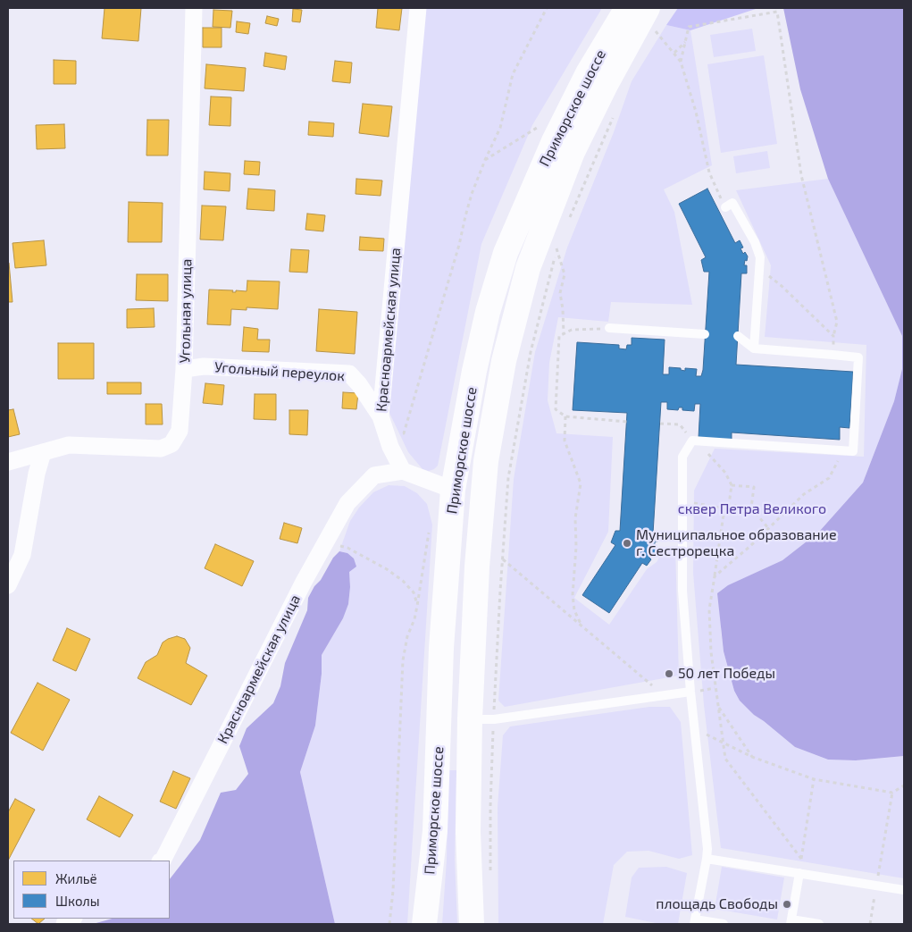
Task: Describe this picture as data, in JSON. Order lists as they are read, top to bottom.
{
  "streets": {
    "highway": ["Приморское шоссе"],
    "street": ["Угольная улица", "Красноармейская улица", "Угольный переулок"]
  },
  "crossings": [
    ["Угольная улица", "Угольный переулок"],
    ["Красноармейская улица", "Угольный переулок"]
  ],
  "parks": ["сквер Петра Великого"],
  "places": ["Муниципальное образование г. Сестрорецка", "50 лет Победы", "площадь Свободы"],
  "legend": ["Жильё", "Школы"]
}
